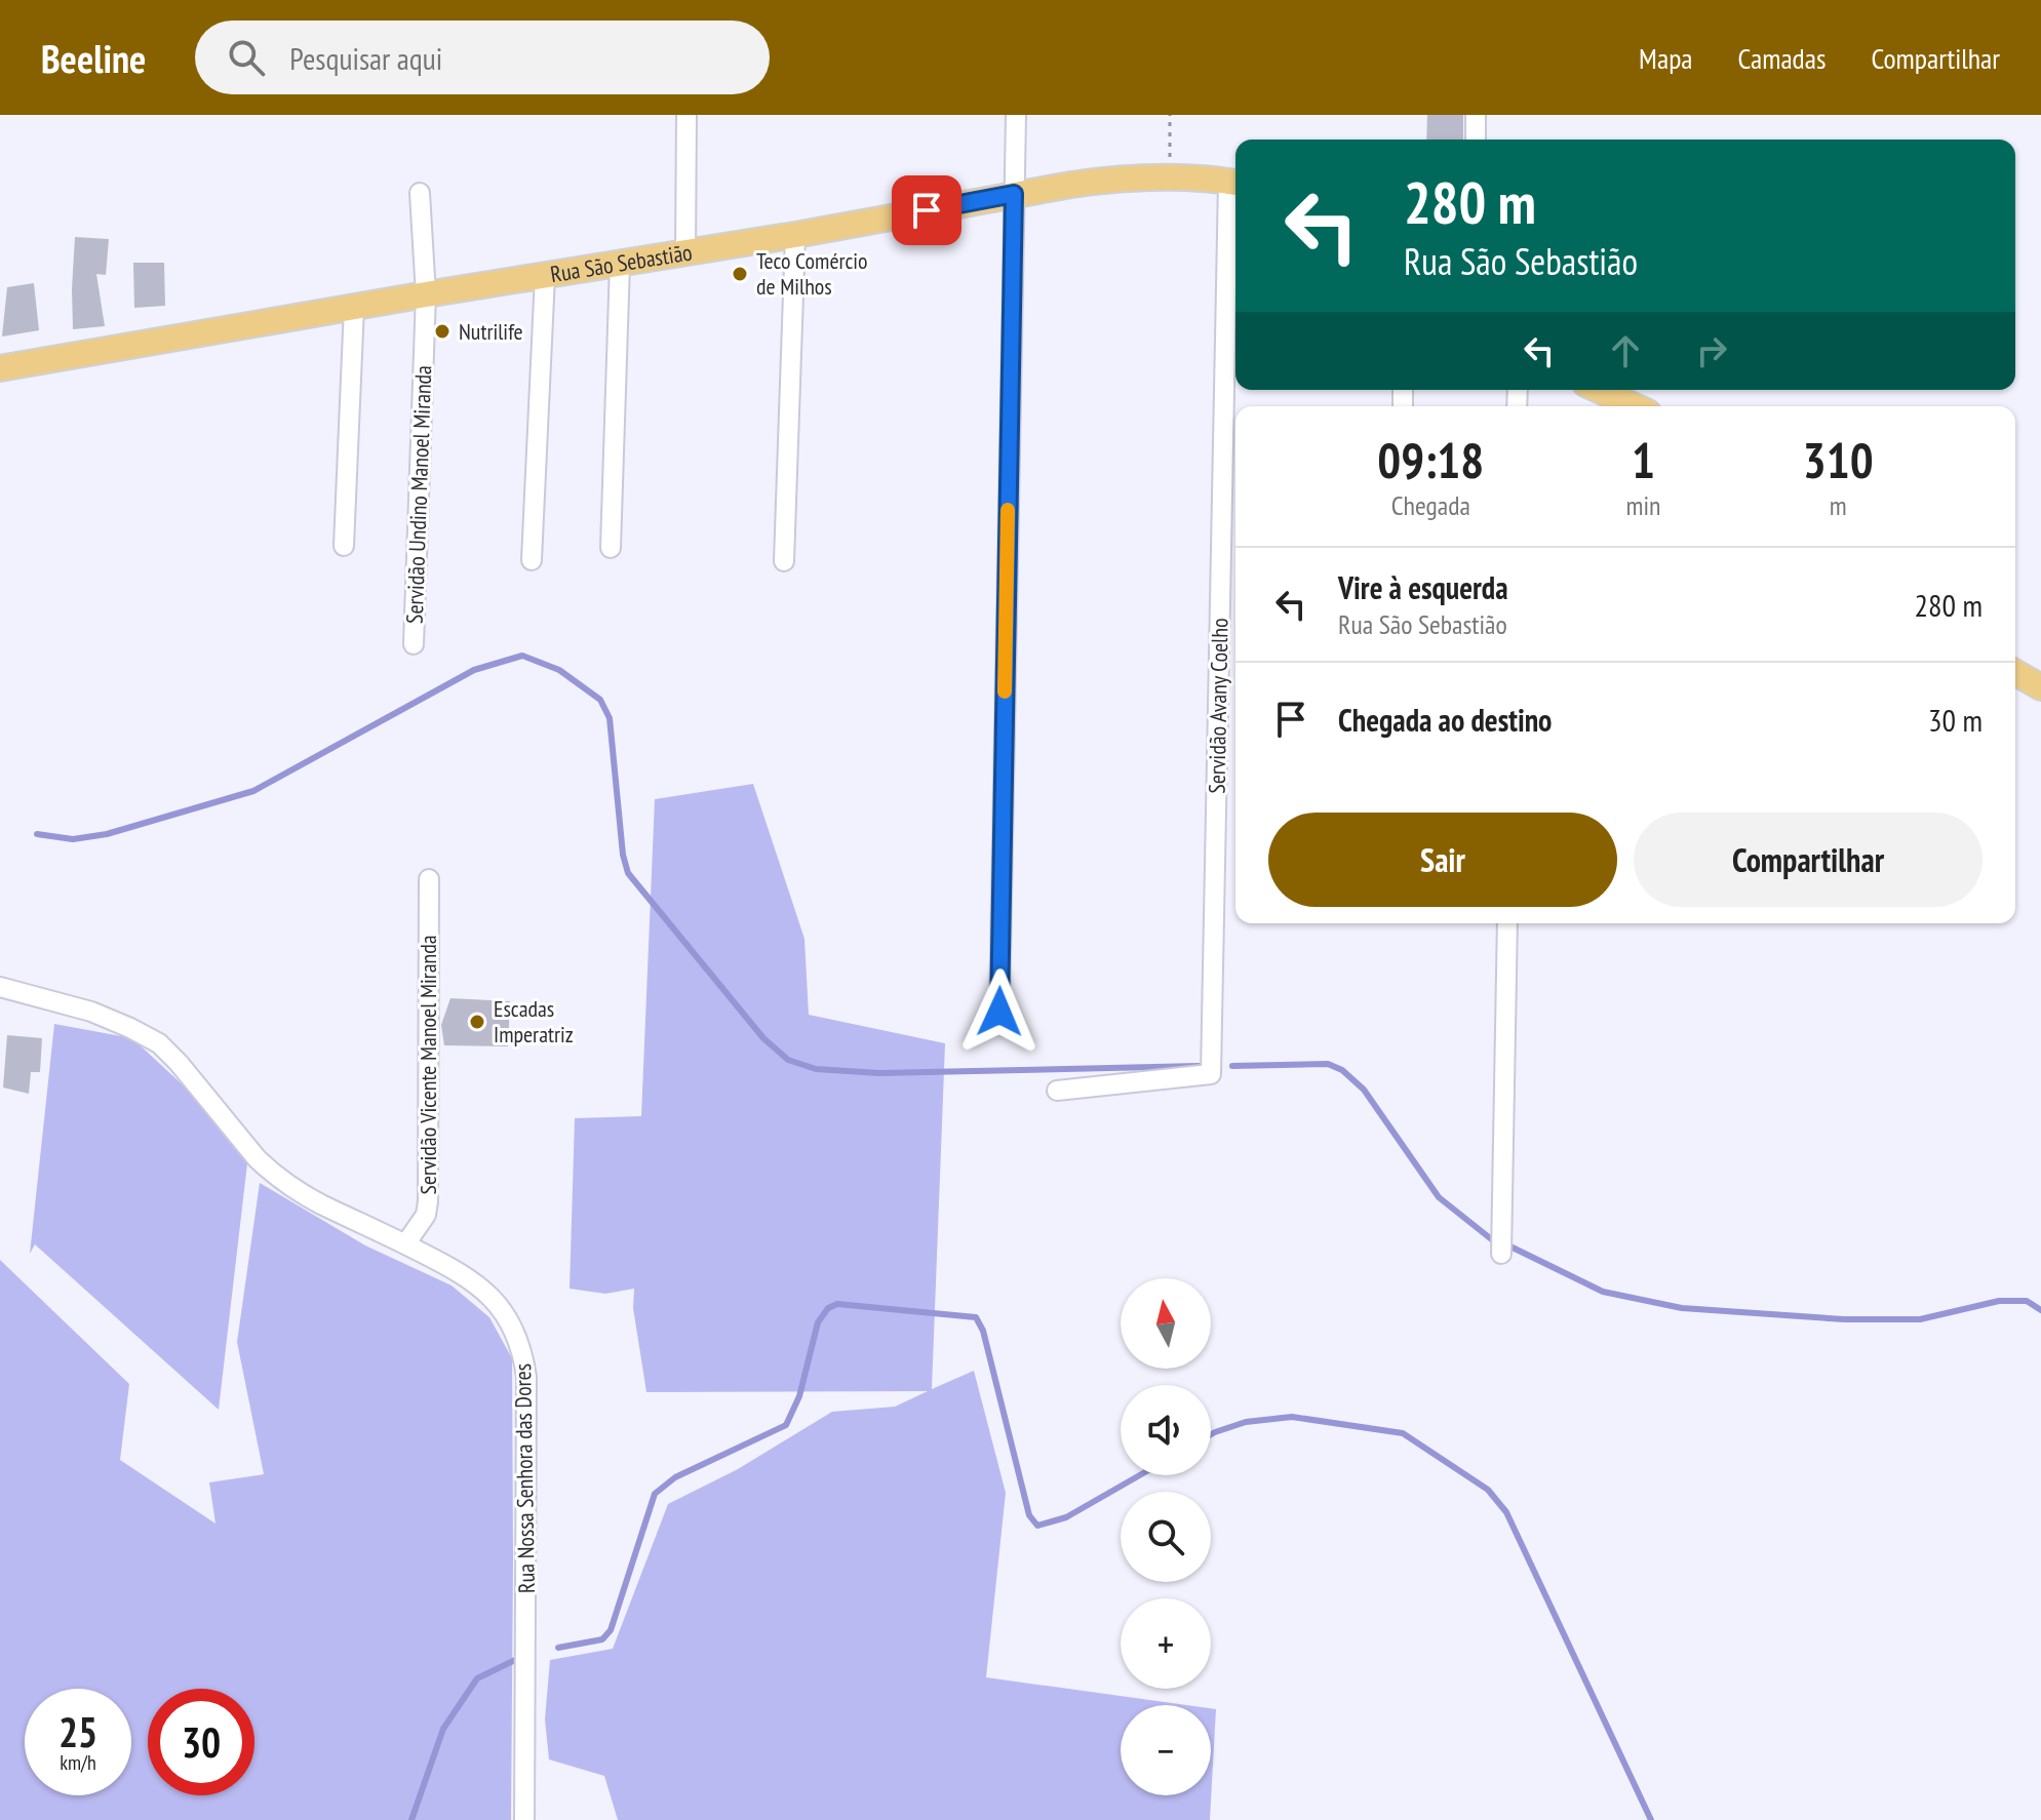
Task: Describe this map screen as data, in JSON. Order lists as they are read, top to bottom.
{
  "streets": {
    "main road": ["Rua São Sebastião"],
    "street": [
      "Servidão Undino Manoel Miranda",
      "Servidão Avany Coelho",
      "Servidão Vicente Manoel Miranda",
      "Rua Nossa Senhora das Dores"
    ]
  },
  "crossings": [
    ["Rua São Sebastião", "Servidão Undino Manoel Miranda"],
    ["Rua São Sebastião", "Servidão Avany Coelho"],
    ["Servidão Vicente Manoel Miranda", "Rua Nossa Senhora das Dores"]
  ],
  "places": ["Teco Comércio de Milhos", "Nutrilife", "Escadas Imperatriz"],
  "north": "top",
  "page": {
    "header": "Beeline",
    "search": "Pesquisar aqui",
    "nav": ["Mapa", "Camadas", "Compartilhar"],
    "turn": ["280 m", "Rua São Sebastião"],
    "eta": [
      "09:18",
      "Chegada",
      "1",
      "min",
      "310",
      "m"
    ],
    "list": [
      {
        "name": "Vire à esquerda",
        "note": "Rua São Sebastião",
        "value": "280 m"
      },
      {
        "name": "Chegada ao destino",
        "value": "30 m"
      }
    ],
    "buttons": ["Sair", "Compartilhar"],
    "map_buttons": ["+", "−"],
    "speed": "25 km/h",
    "limit": "30"
  }
}
